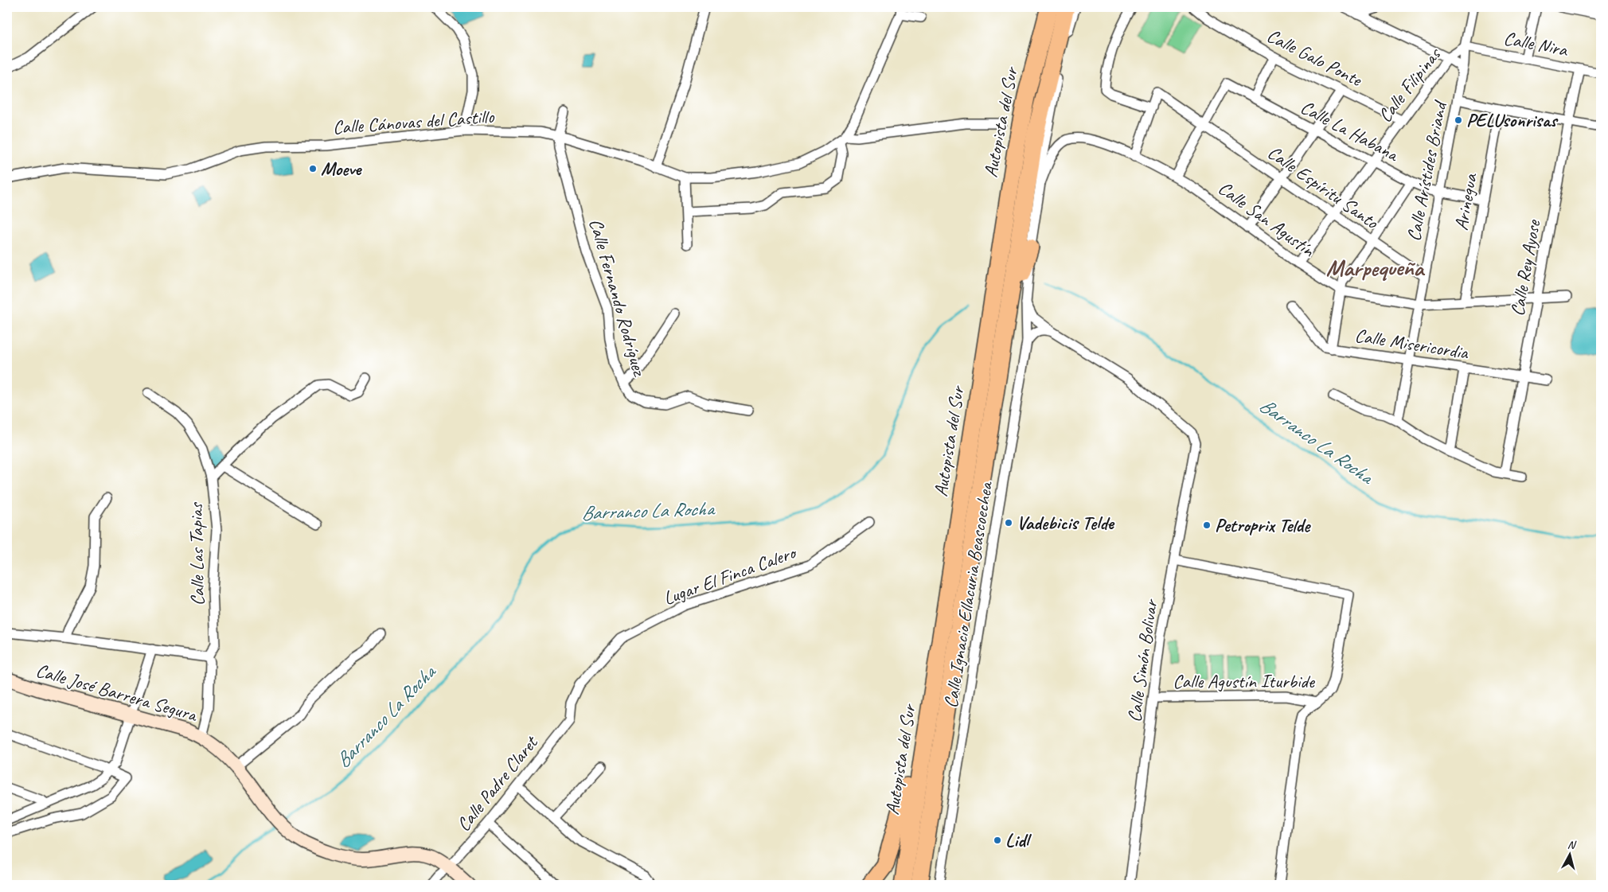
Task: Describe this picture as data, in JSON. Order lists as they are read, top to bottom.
{
  "streets": {
    "highway": ["Autopista del Sur"],
    "street": [
      "Calle Nira",
      "Calle Galo Ponte",
      "Calle Filipinas",
      "Calle Cánovas del Castillo",
      "Calle La Habana",
      "Calle Arístides Briand",
      "Calle Espíritu Santo",
      "Arinegua",
      "Calle San Agustín",
      "Calle Rey Ayose",
      "Calle Fernando Rodríguez",
      "Calle Misericordia",
      "Calle Las Tapias",
      "Lugar El Finca Calero",
      "Calle Ignacio Ellacuria Beascoechea",
      "Calle Simón Bolivar",
      "Calle Agustín Iturbide",
      "Calle José Barrera Segura",
      "Calle Padre Claret"
    ]
  },
  "crossings": [
    ["Calle Nira", "Calle Filipinas"],
    ["Calle Nira", "Calle Arístides Briand"],
    ["Calle Nira", "Calle Rey Ayose"],
    ["Calle Galo Ponte", "Calle Filipinas"],
    ["Calle Filipinas", "Calle La Habana"],
    ["Calle Filipinas", "Calle Arístides Briand"],
    ["Calle Filipinas", "Calle Espíritu Santo"],
    ["Calle Filipinas", "Calle San Agustín"],
    ["Calle Cánovas del Castillo", "Calle Fernando Rodríguez"],
    ["Calle La Habana", "Calle Arístides Briand"],
    ["Calle La Habana", "Calle Espíritu Santo"],
    ["Calle La Habana", "Arinegua"],
    ["Calle Arístides Briand", "Calle Espíritu Santo"],
    ["Calle Arístides Briand", "Calle San Agustín"],
    ["Calle Arístides Briand", "Calle Misericordia"],
    ["Arinegua", "Calle San Agustín"],
    ["Calle San Agustín", "Calle Rey Ayose"],
    ["Calle San Agustín", "Calle Ignacio Ellacuria Beascoechea"],
    ["Calle Rey Ayose", "Calle Misericordia"],
    ["Calle Las Tapias", "Calle José Barrera Segura"],
    ["Lugar El Finca Calero", "Calle Padre Claret"],
    ["Calle Simón Bolivar", "Calle Agustín Iturbide"],
    ["Calle José Barrera Segura", "Calle Padre Claret"]
  ],
  "districts": ["Marpequeña"],
  "water": ["Barranco La Rocha"],
  "places": [
    "PELUsonrisas",
    "Moeve",
    "Vadebicis Telde",
    "Petroprix Telde",
    "Lidl"
  ],
  "north": "top"
}
